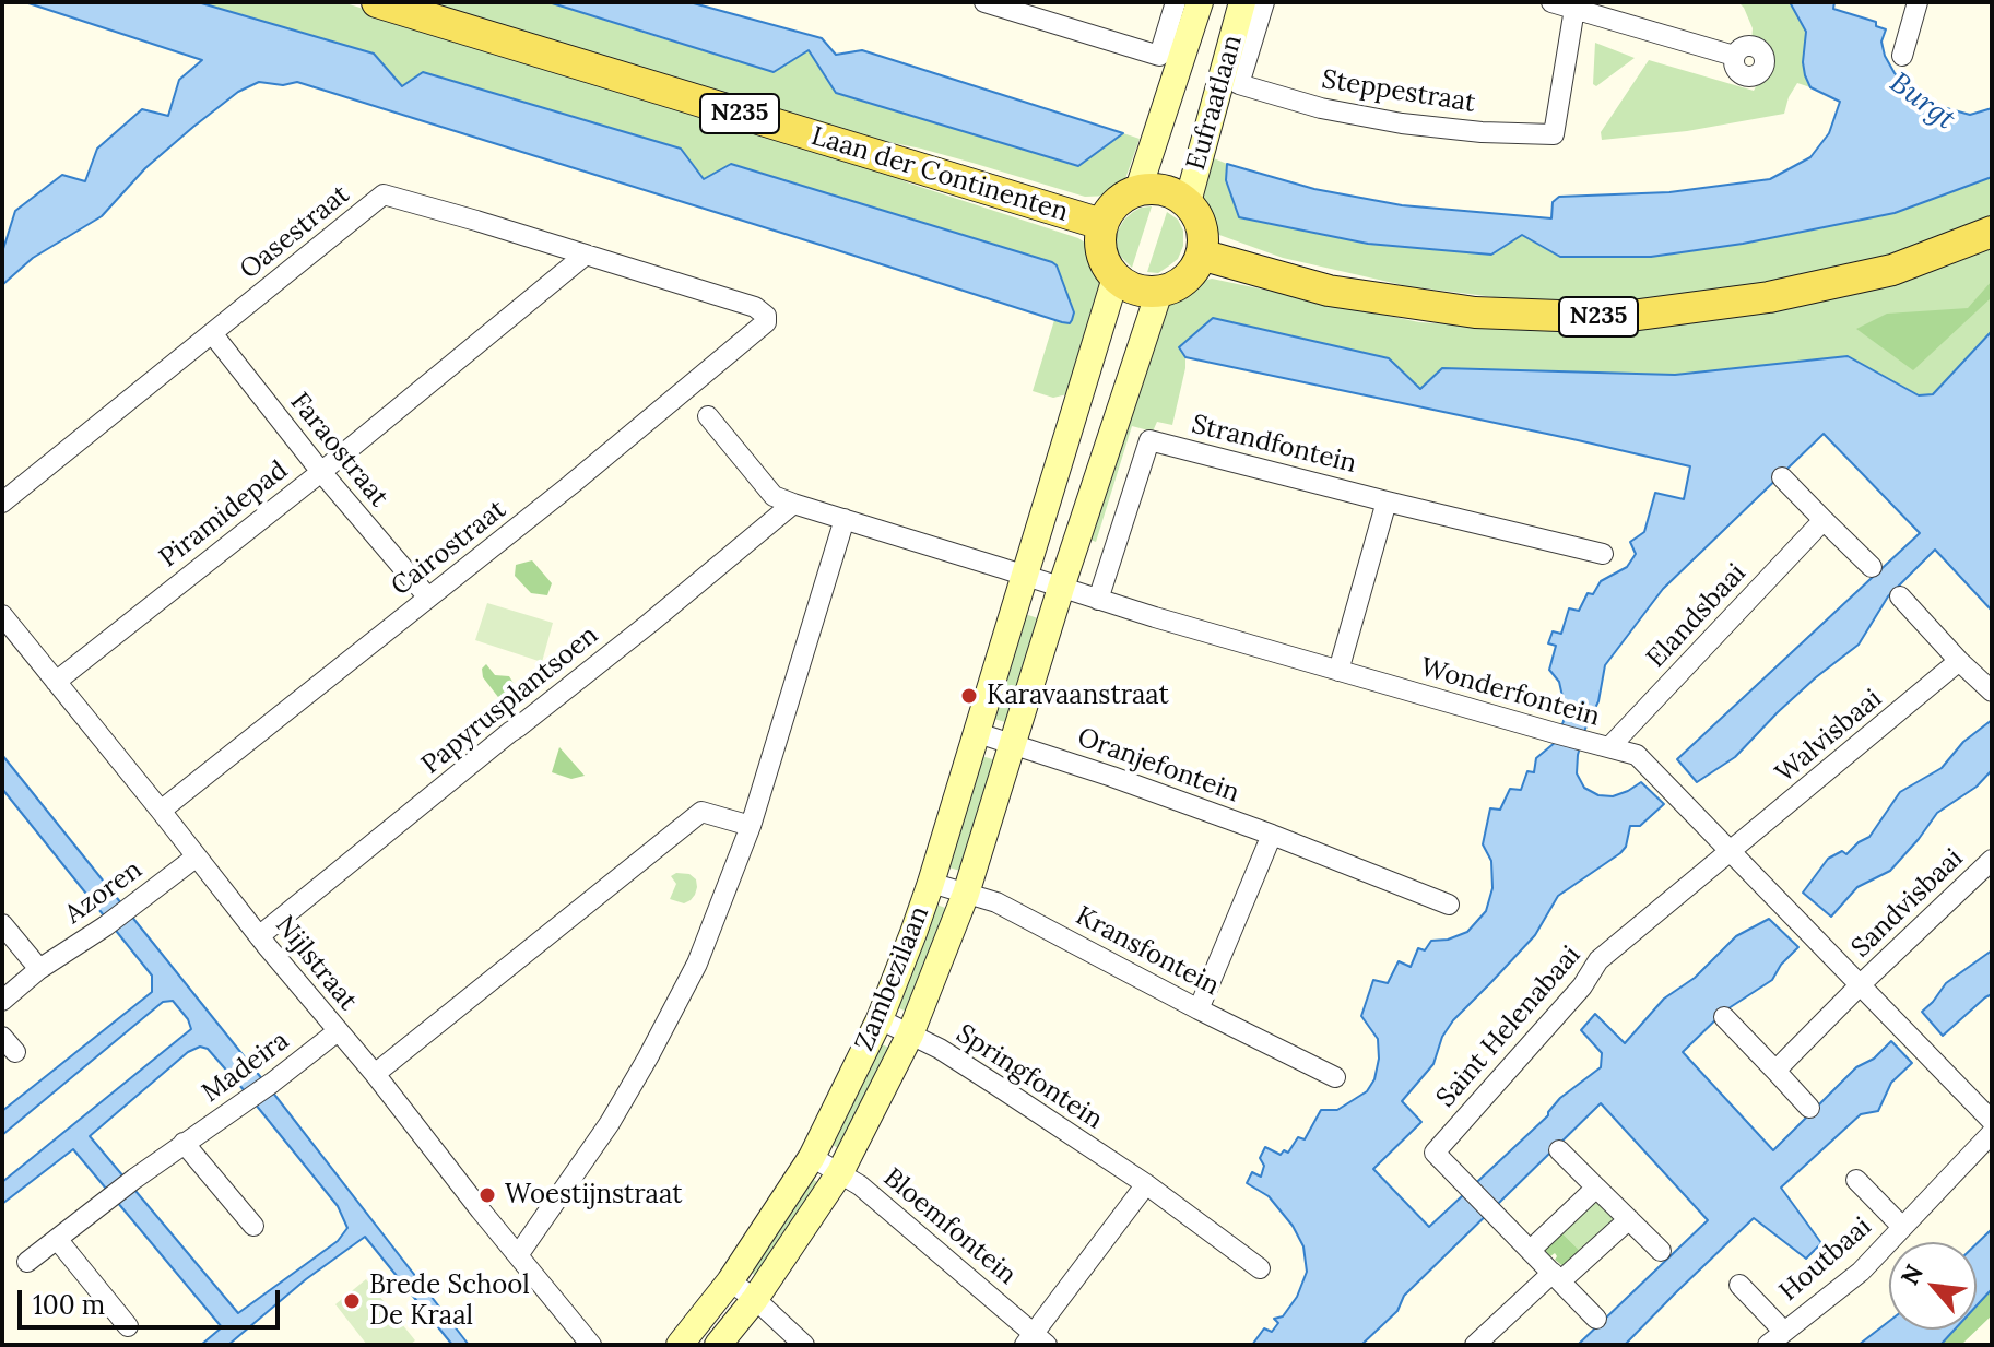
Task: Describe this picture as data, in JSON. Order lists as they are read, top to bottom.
{
  "streets": {
    "main road": ["N235", "Laan der Continenten"],
    "street": [
      "Steppestraat",
      "Eufraatlaan",
      "Oasestraat",
      "Strandfontein",
      "Faraostraat",
      "Piramidepad",
      "Cairostraat",
      "Elandsbaai",
      "Wonderfontein",
      "Papyrusplantsoen",
      "Walvisbaai",
      "Oranjefontein",
      "Azoren",
      "Sandvisbaai",
      "Kransfontein",
      "Nijlstraat",
      "Zambezilaan",
      "Saint Helenabaai",
      "Madeira",
      "Springfontein",
      "Bloemfontein",
      "Houtbaai"
    ]
  },
  "crossings": [
    ["Steppestraat", "Eufraatlaan"],
    ["Eufraatlaan", "N235"],
    ["Eufraatlaan", "Laan der Continenten"],
    ["Eufraatlaan", "Zambezilaan"],
    ["N235", "Laan der Continenten"],
    ["N235", "Zambezilaan"],
    ["Laan der Continenten", "Zambezilaan"],
    ["Oasestraat", "Faraostraat"],
    ["Oasestraat", "Piramidepad"],
    ["Oasestraat", "Cairostraat"],
    ["Strandfontein", "Wonderfontein"],
    ["Faraostraat", "Piramidepad"],
    ["Faraostraat", "Cairostraat"],
    ["Piramidepad", "Nijlstraat"],
    ["Cairostraat", "Nijlstraat"],
    ["Elandsbaai", "Wonderfontein"],
    ["Wonderfontein", "Walvisbaai"],
    ["Wonderfontein", "Sandvisbaai"],
    ["Wonderfontein", "Zambezilaan"],
    ["Wonderfontein", "Saint Helenabaai"],
    ["Papyrusplantsoen", "Nijlstraat"],
    ["Walvisbaai", "Saint Helenabaai"],
    ["Oranjefontein", "Zambezilaan"],
    ["Azoren", "Nijlstraat"],
    ["Kransfontein", "Zambezilaan"],
    ["Nijlstraat", "Madeira"],
    ["Zambezilaan", "Springfontein"],
    ["Zambezilaan", "Bloemfontein"]
  ],
  "water": ["Burgt"],
  "places": ["Karavaanstraat", "Woestijnstraat", "Brede School De Kraal"],
  "scale_bar": "100 m",
  "north": "top left"
}
